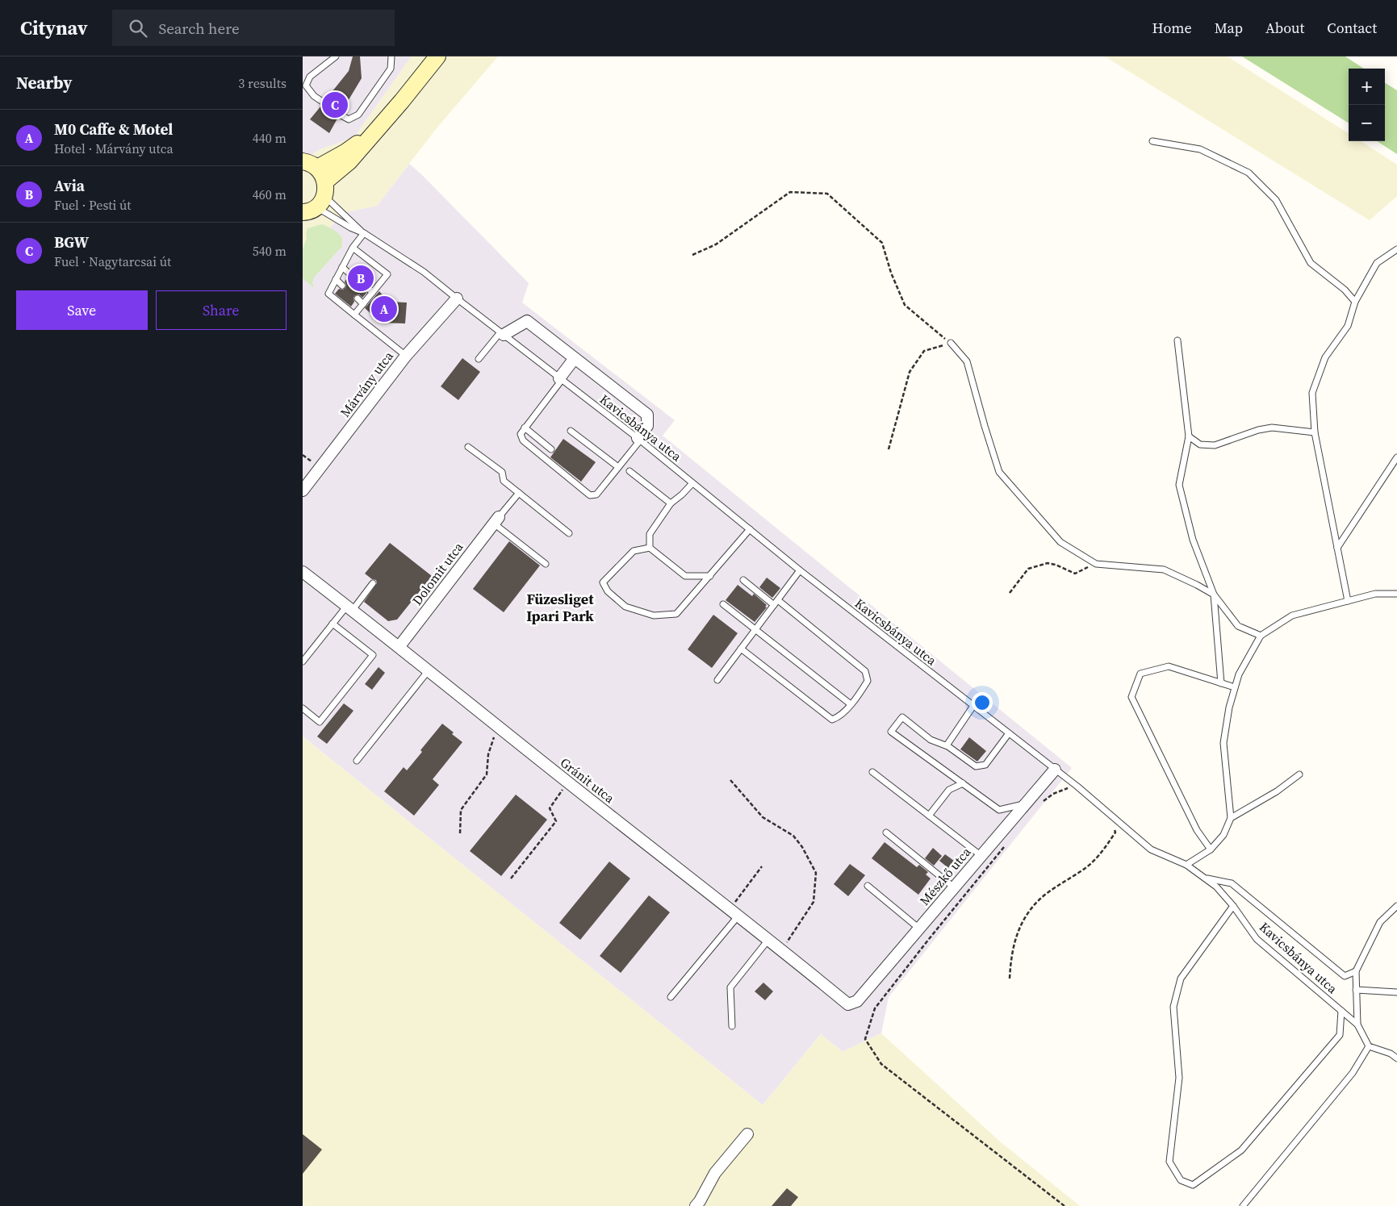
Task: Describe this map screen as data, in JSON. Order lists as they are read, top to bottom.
{
  "streets": {
    "street": [
      "Márvány utca",
      "Dolomit utca",
      "Gránit utca",
      "Mészkő utca"
    ],
    "lane": ["Kavicsbánya utca"]
  },
  "crossings": [
    ["Márvány utca", "Kavicsbánya utca"],
    ["Kavicsbánya utca", "Mészkő utca"],
    ["Dolomit utca", "Gránit utca"],
    ["Gránit utca", "Mészkő utca"]
  ],
  "districts": ["Füzesliget Ipari Park"],
  "page": {
    "header": "Citynav",
    "search": "Search here",
    "nav": [
      "Home",
      "Map",
      "About",
      "Contact"
    ],
    "heading": ["Nearby", "3 results"],
    "map_buttons": ["+", "−"],
    "pins": ["C", "B", "A"],
    "list": [
      {
        "mark": "A",
        "name": "M0 Caffe & Motel",
        "note": "Hotel · Márvány utca",
        "value": "440 m"
      },
      {
        "mark": "B",
        "name": "Avia",
        "note": "Fuel · Pesti út",
        "value": "460 m"
      },
      {
        "mark": "C",
        "name": "BGW",
        "note": "Fuel · Nagytarcsai út",
        "value": "540 m"
      }
    ],
    "buttons": ["Save", "Share"]
  }
}
